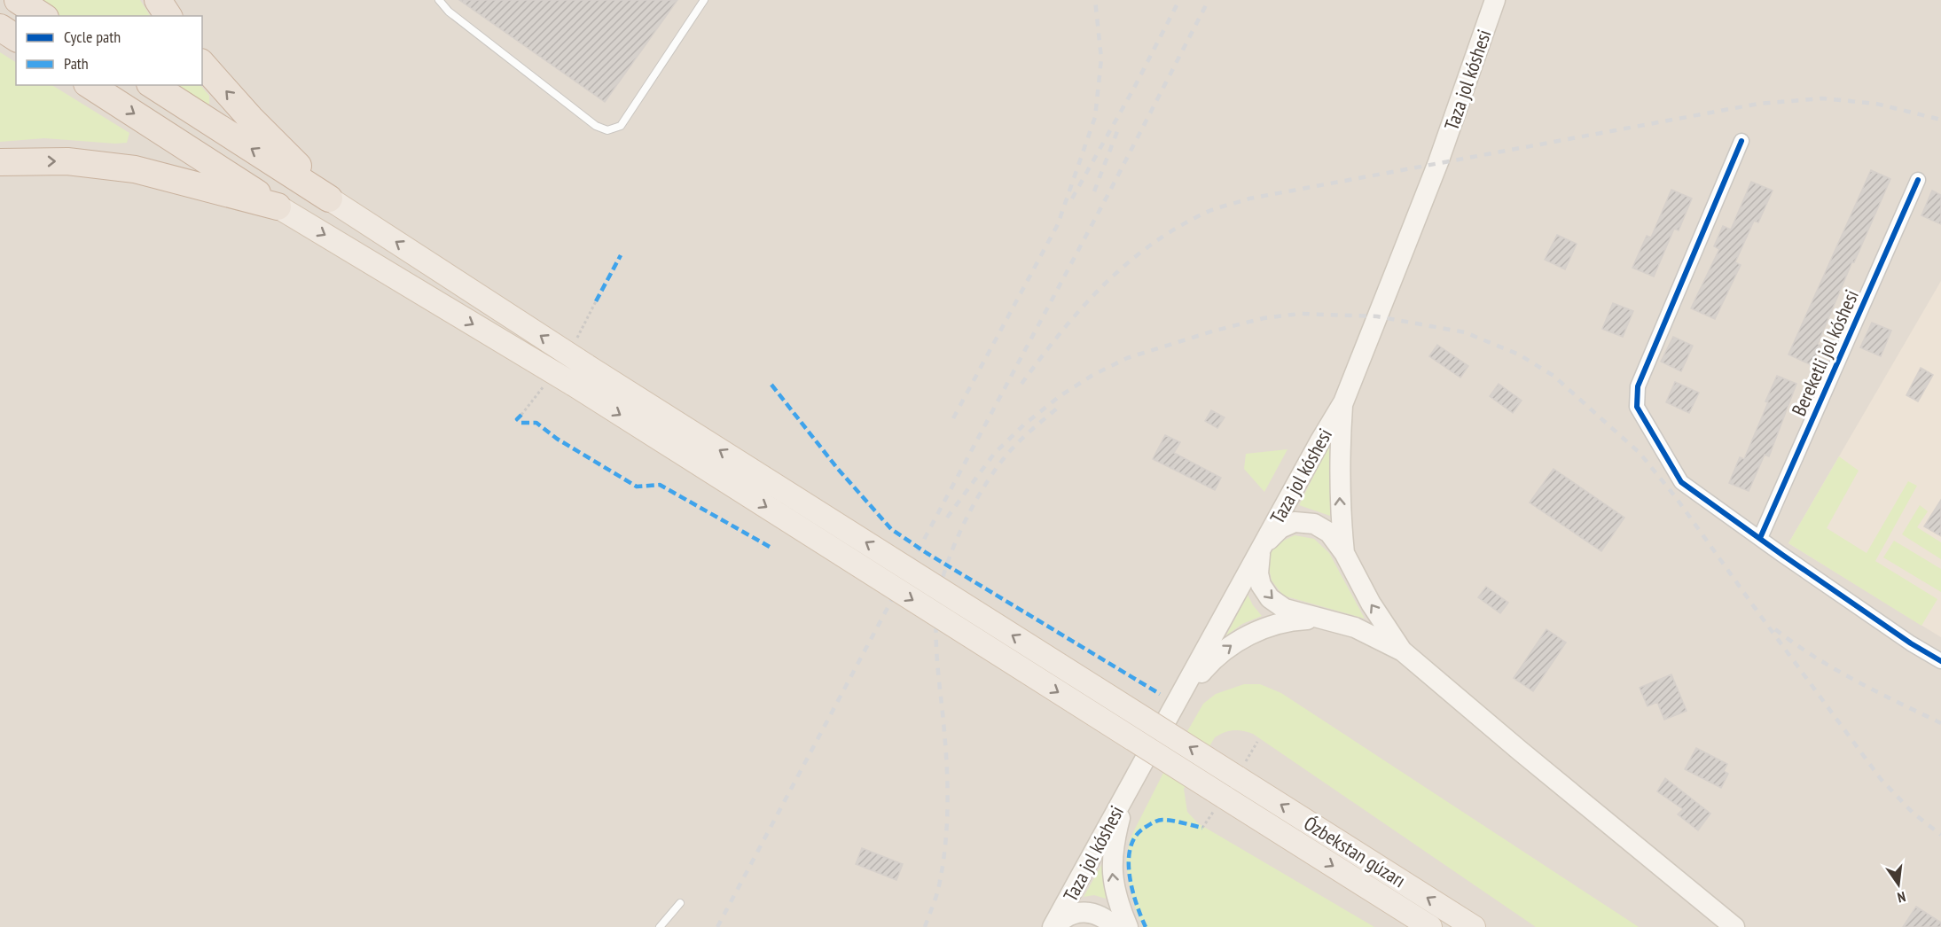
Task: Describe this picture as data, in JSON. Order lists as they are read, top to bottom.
{
  "streets": {
    "main road": ["Taza jol kóshesi", "Ózbekstan gúzarı"],
    "street": ["Bereketli jol kóshesi"]
  },
  "legend": ["Cycle path", "Path"],
  "north": "bottom"
}
